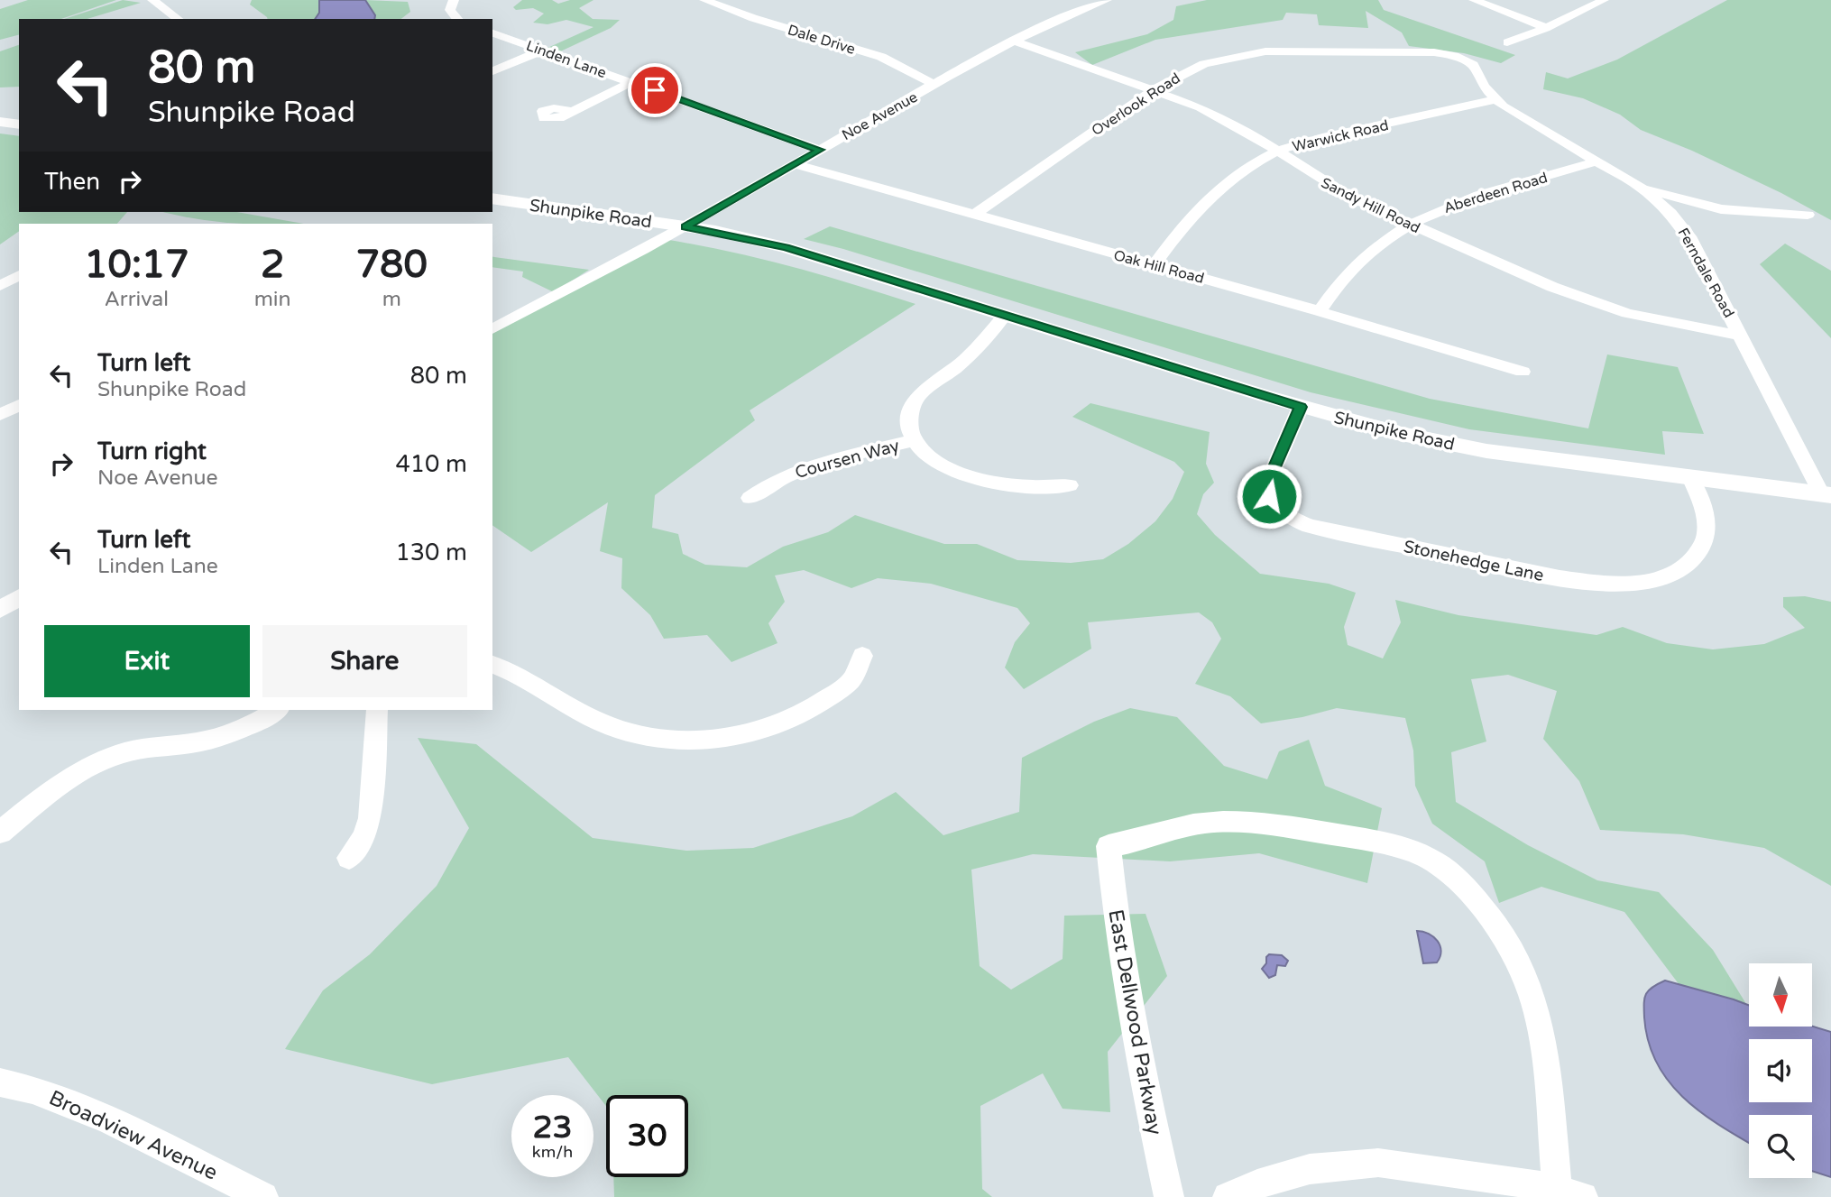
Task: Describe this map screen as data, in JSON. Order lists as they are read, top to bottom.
{
  "streets": {
    "main road": ["Shunpike Road"],
    "street": [
      "Dale Drive",
      "Linden Lane",
      "Overlook Road",
      "Noe Avenue",
      "Warwick Road",
      "Aberdeen Road",
      "Sandy Hill Road",
      "Oak Hill Road",
      "Ferndale Road",
      "Coursen Way",
      "Stonehedge Lane",
      "East Dellwood Parkway",
      "Broadview Avenue"
    ]
  },
  "crossings": [
    ["Dale Drive", "Noe Avenue"],
    ["Linden Lane", "Noe Avenue"],
    ["Overlook Road", "Sandy Hill Road"],
    ["Overlook Road", "Oak Hill Road"],
    ["Overlook Road", "Ferndale Road"],
    ["Noe Avenue", "Sandy Hill Road"],
    ["Noe Avenue", "Shunpike Road"],
    ["Noe Avenue", "Oak Hill Road"],
    ["Warwick Road", "Sandy Hill Road"],
    ["Warwick Road", "Oak Hill Road"],
    ["Warwick Road", "Ferndale Road"],
    ["Aberdeen Road", "Sandy Hill Road"],
    ["Aberdeen Road", "Oak Hill Road"],
    ["Aberdeen Road", "Ferndale Road"],
    ["Sandy Hill Road", "Ferndale Road"],
    ["Shunpike Road", "Ferndale Road"],
    ["Shunpike Road", "Coursen Way"],
    ["Shunpike Road", "Stonehedge Lane"]
  ],
  "north": "bottom",
  "page": {
    "turn": ["80 m", "Shunpike Road"],
    "then": "Then",
    "eta": [
      "10:17",
      "Arrival",
      "2",
      "min",
      "780",
      "m"
    ],
    "list": [
      {
        "name": "Turn left",
        "note": "Shunpike Road",
        "value": "80 m"
      },
      {
        "name": "Turn right",
        "note": "Noe Avenue",
        "value": "410 m"
      },
      {
        "name": "Turn left",
        "note": "Linden Lane",
        "value": "130 m"
      }
    ],
    "buttons": ["Exit", "Share"],
    "speed": "23 km/h",
    "limit": "30"
  }
}
